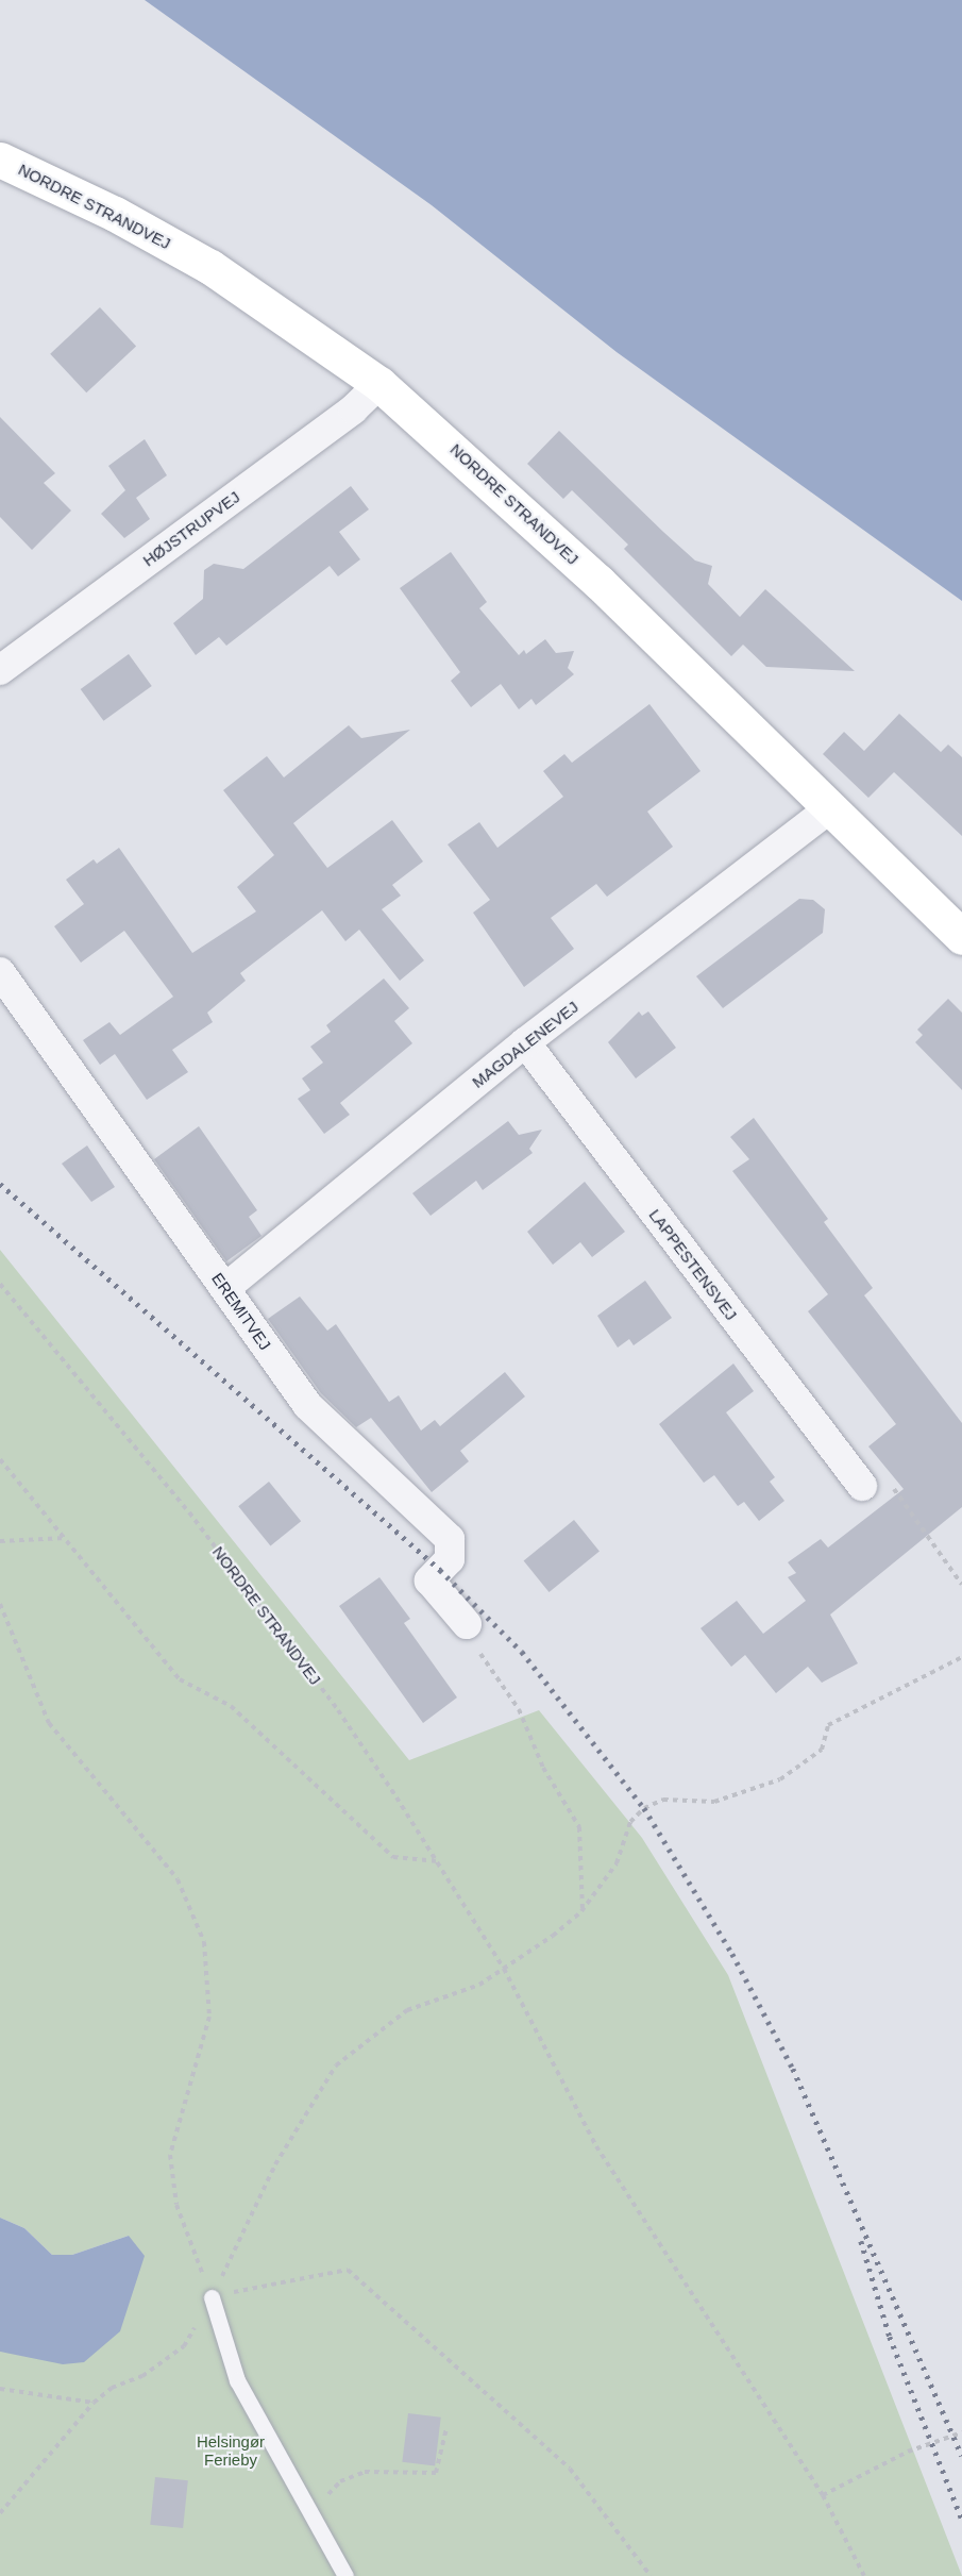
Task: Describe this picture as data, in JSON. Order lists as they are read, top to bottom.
{
  "streets": {
    "main road": ["NORDRE STRANDVEJ"],
    "street": [
      "HØJSTRUPVEJ",
      "MAGDALENEVEJ",
      "LAPPESTENSVEJ",
      "EREMITVEJ"
    ]
  },
  "crossings": [
    ["NORDRE STRANDVEJ", "HØJSTRUPVEJ"],
    ["NORDRE STRANDVEJ", "MAGDALENEVEJ"],
    ["MAGDALENEVEJ", "LAPPESTENSVEJ"],
    ["MAGDALENEVEJ", "EREMITVEJ"]
  ],
  "parks": ["Helsingør Ferieby"]
}
